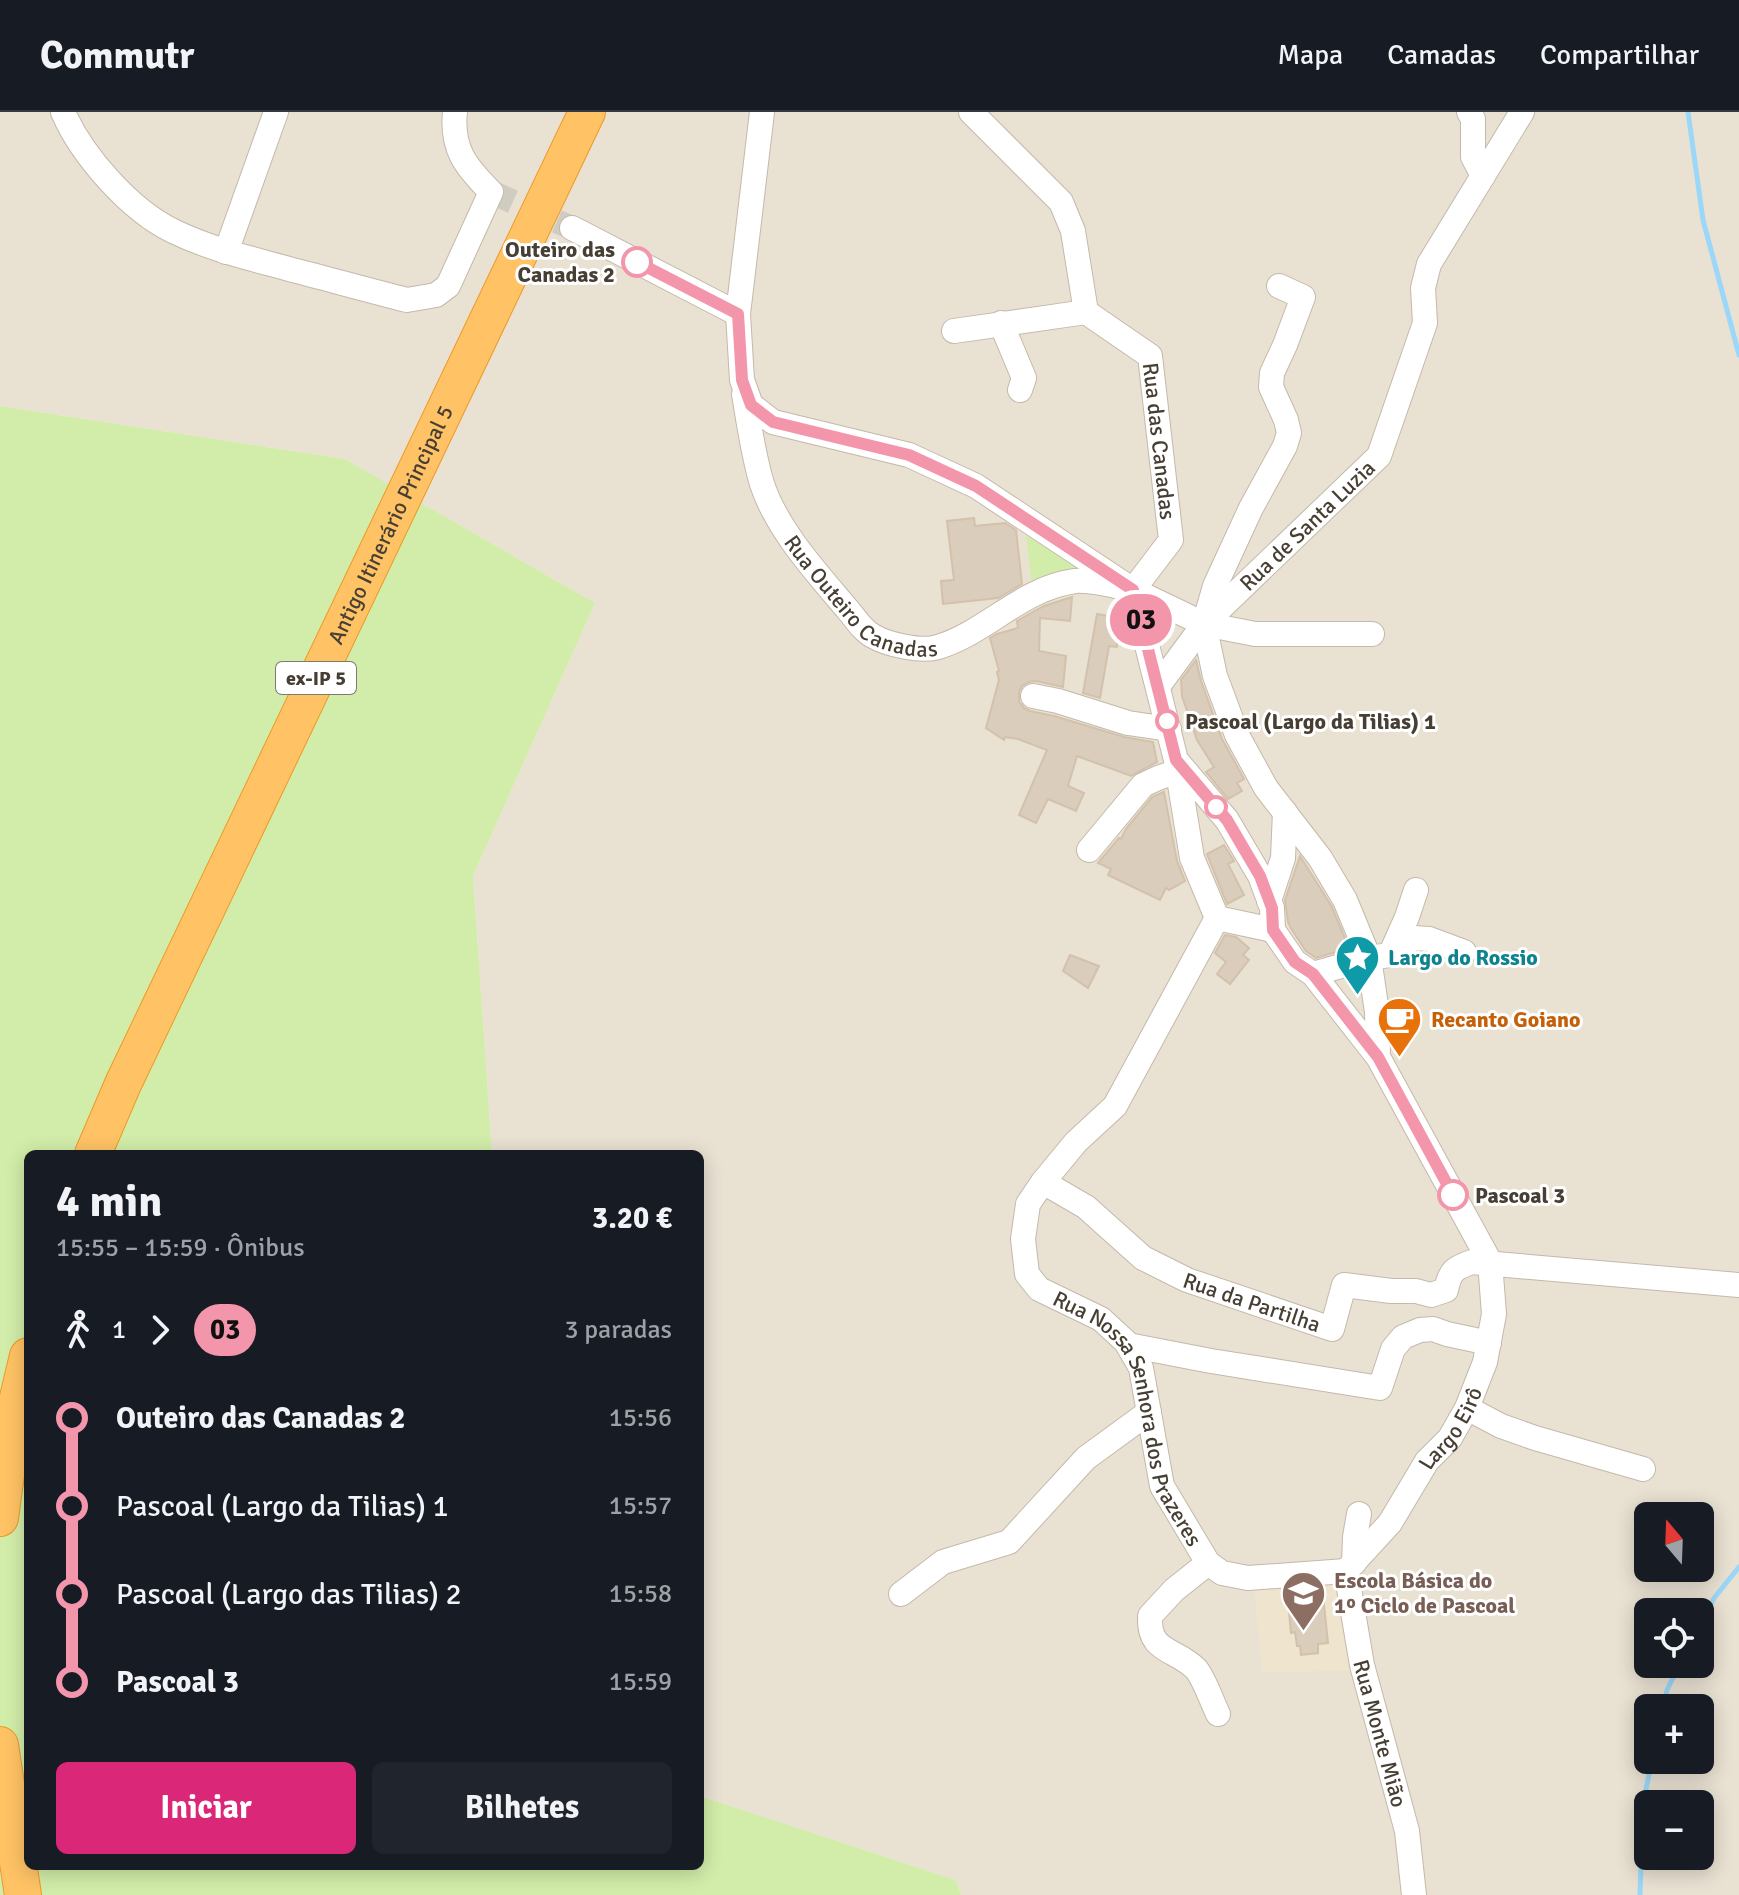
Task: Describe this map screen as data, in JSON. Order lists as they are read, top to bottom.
{
  "streets": {
    "highway": ["Antigo Itinerário Principal 5", "ex-IP 5"],
    "street": [
      "Rua das Canadas",
      "Rua de Santa Luzia",
      "Rua Outeiro Canadas",
      "Rua da Partilha",
      "Rua Nossa Senhora dos Prazeres",
      "Largo Eirô",
      "Rua Monte Mião"
    ]
  },
  "crossings": [
    ["Rua das Canadas", "Rua Outeiro Canadas"],
    ["Rua da Partilha", "Rua Nossa Senhora dos Prazeres"],
    ["Rua da Partilha", "Largo Eirô"],
    ["Rua Nossa Senhora dos Prazeres", "Largo Eirô"],
    ["Rua Nossa Senhora dos Prazeres", "Rua Monte Mião"],
    ["Largo Eirô", "Rua Monte Mião"]
  ],
  "places": {
    "other": ["Outeiro das Canadas 2", "Pascoal (Largo da Tilias) 1", "Pascoal 3"],
    "place": ["Largo do Rossio"],
    "cafe": ["Recanto Goiano"],
    "school or university": ["Escola Básica do 1º Ciclo de Pascoal"]
  },
  "lines": ["bus line 03"],
  "north": "top",
  "page": {
    "header": "Commutr",
    "nav": ["Mapa", "Camadas", "Compartilhar"],
    "on_map": "03",
    "heading": ["4 min", "15:55 – 15:59 · Ônibus", "3.20 €"],
    "legs": ["1", "03", "3 paradas"],
    "list": [
      {
        "name": "Outeiro das Canadas 2",
        "value": "15:56"
      },
      {
        "name": "Pascoal (Largo da Tilias) 1",
        "value": "15:57"
      },
      {
        "name": "Pascoal (Largo das Tilias) 2",
        "value": "15:58"
      },
      {
        "name": "Pascoal 3",
        "value": "15:59"
      }
    ],
    "map_buttons": ["+", "−"],
    "buttons": ["Iniciar", "Bilhetes"]
  }
}
